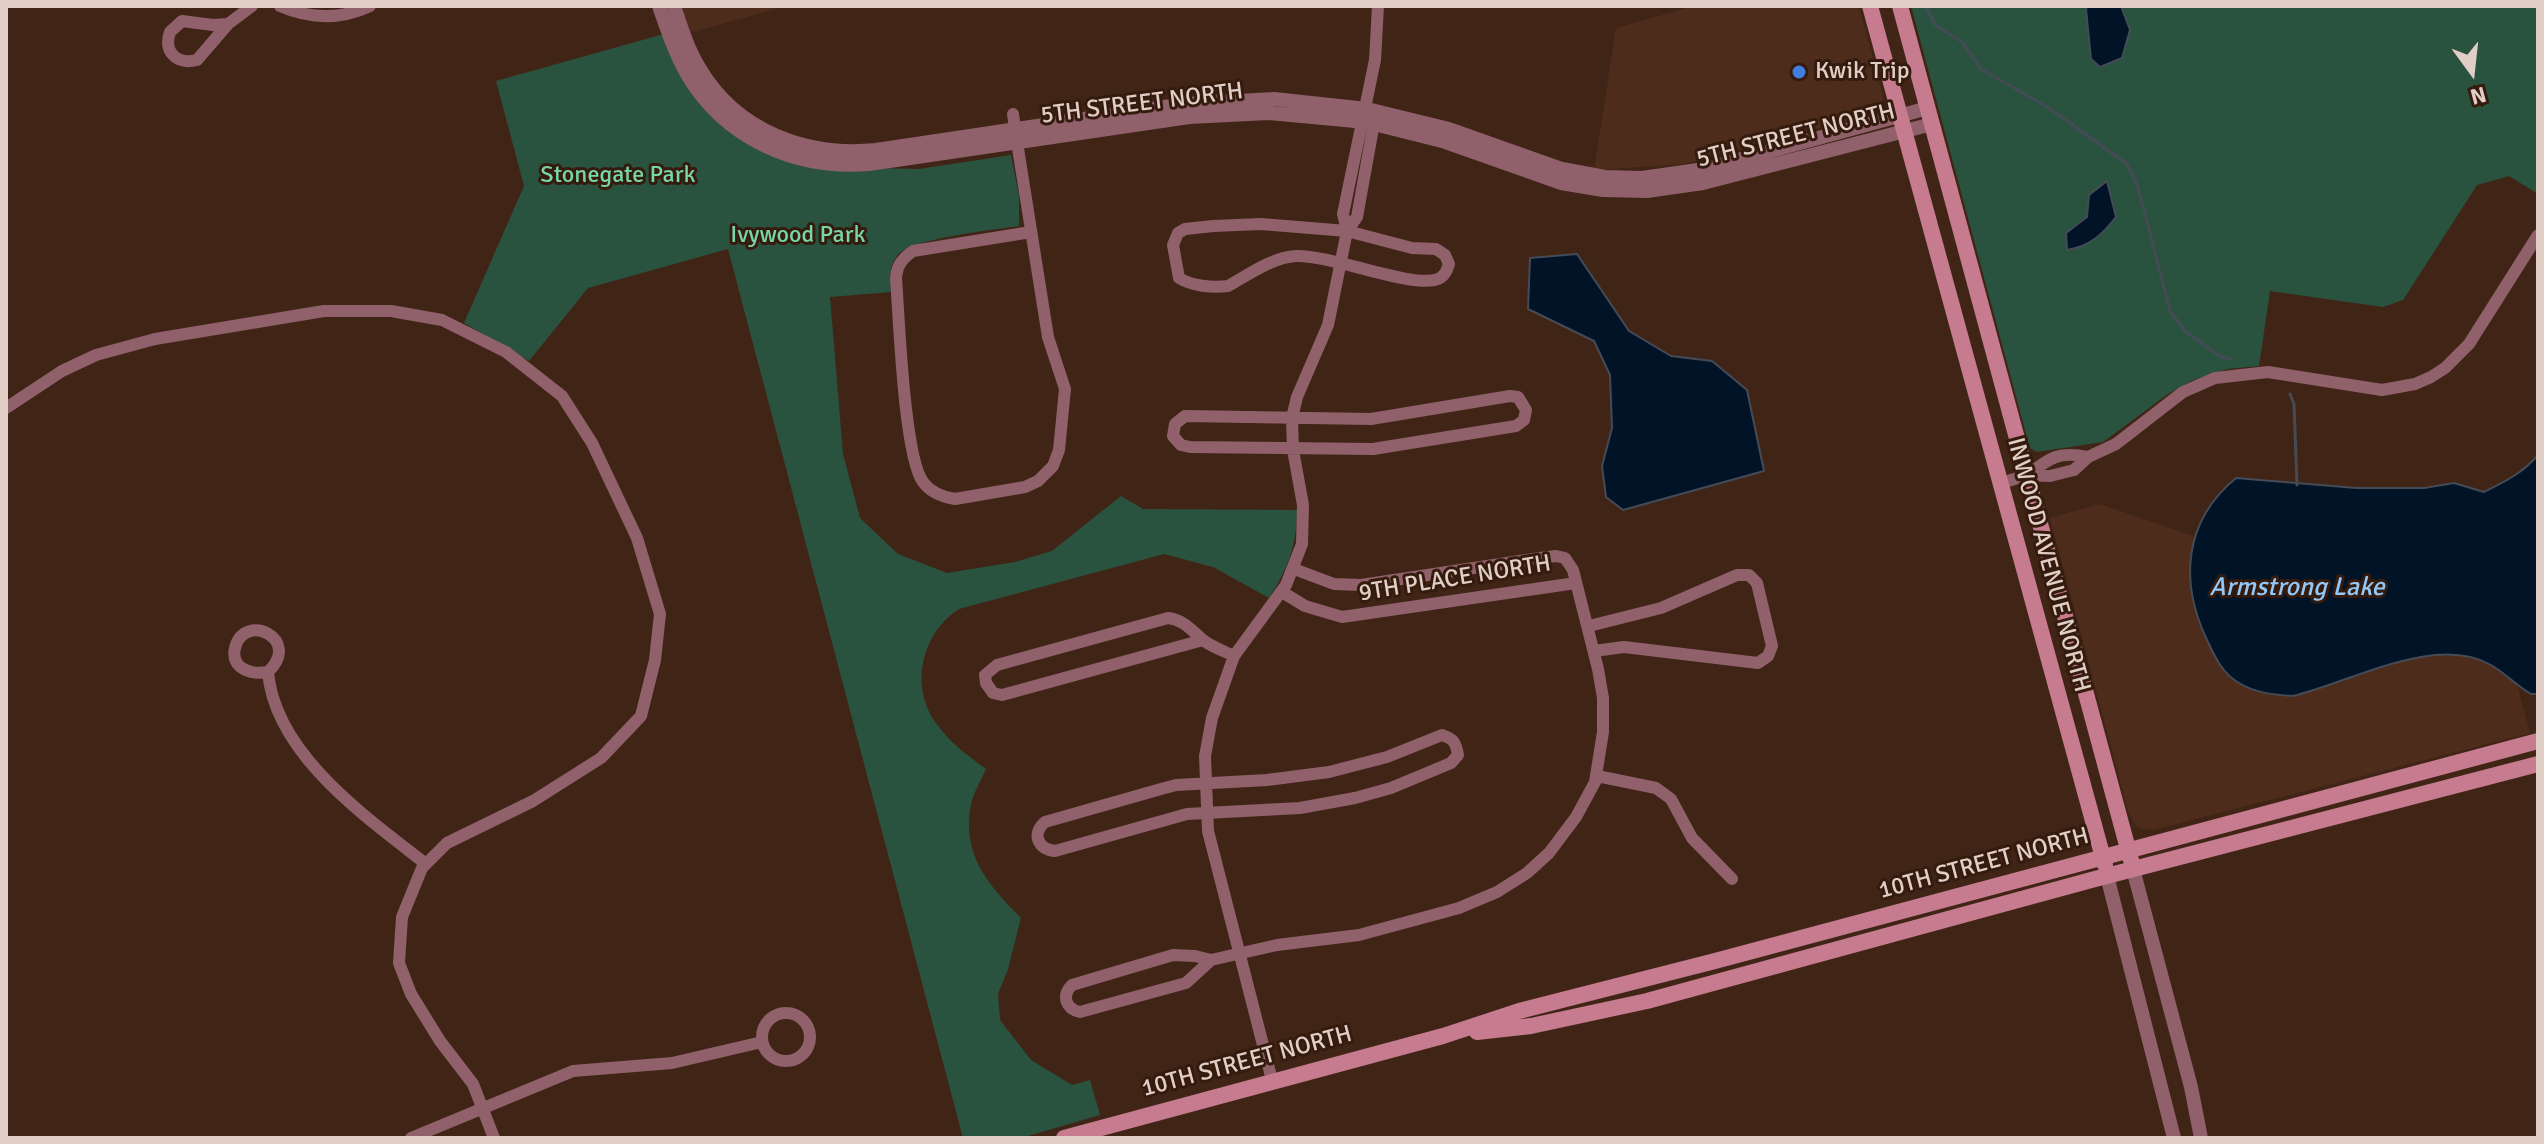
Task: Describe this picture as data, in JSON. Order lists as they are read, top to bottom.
{
  "streets": {
    "main road": ["INWOOD AVENUE NORTH", "10TH STREET NORTH"],
    "street": ["5TH STREET NORTH", "9TH PLACE NORTH"]
  },
  "crossings": [
    ["5TH STREET NORTH", "INWOOD AVENUE NORTH"],
    ["INWOOD AVENUE NORTH", "10TH STREET NORTH"]
  ],
  "water": ["Armstrong Lake"],
  "parks": ["Stonegate Park", "Ivywood Park"],
  "places": ["Kwik Trip"],
  "north": "bottom"
}
